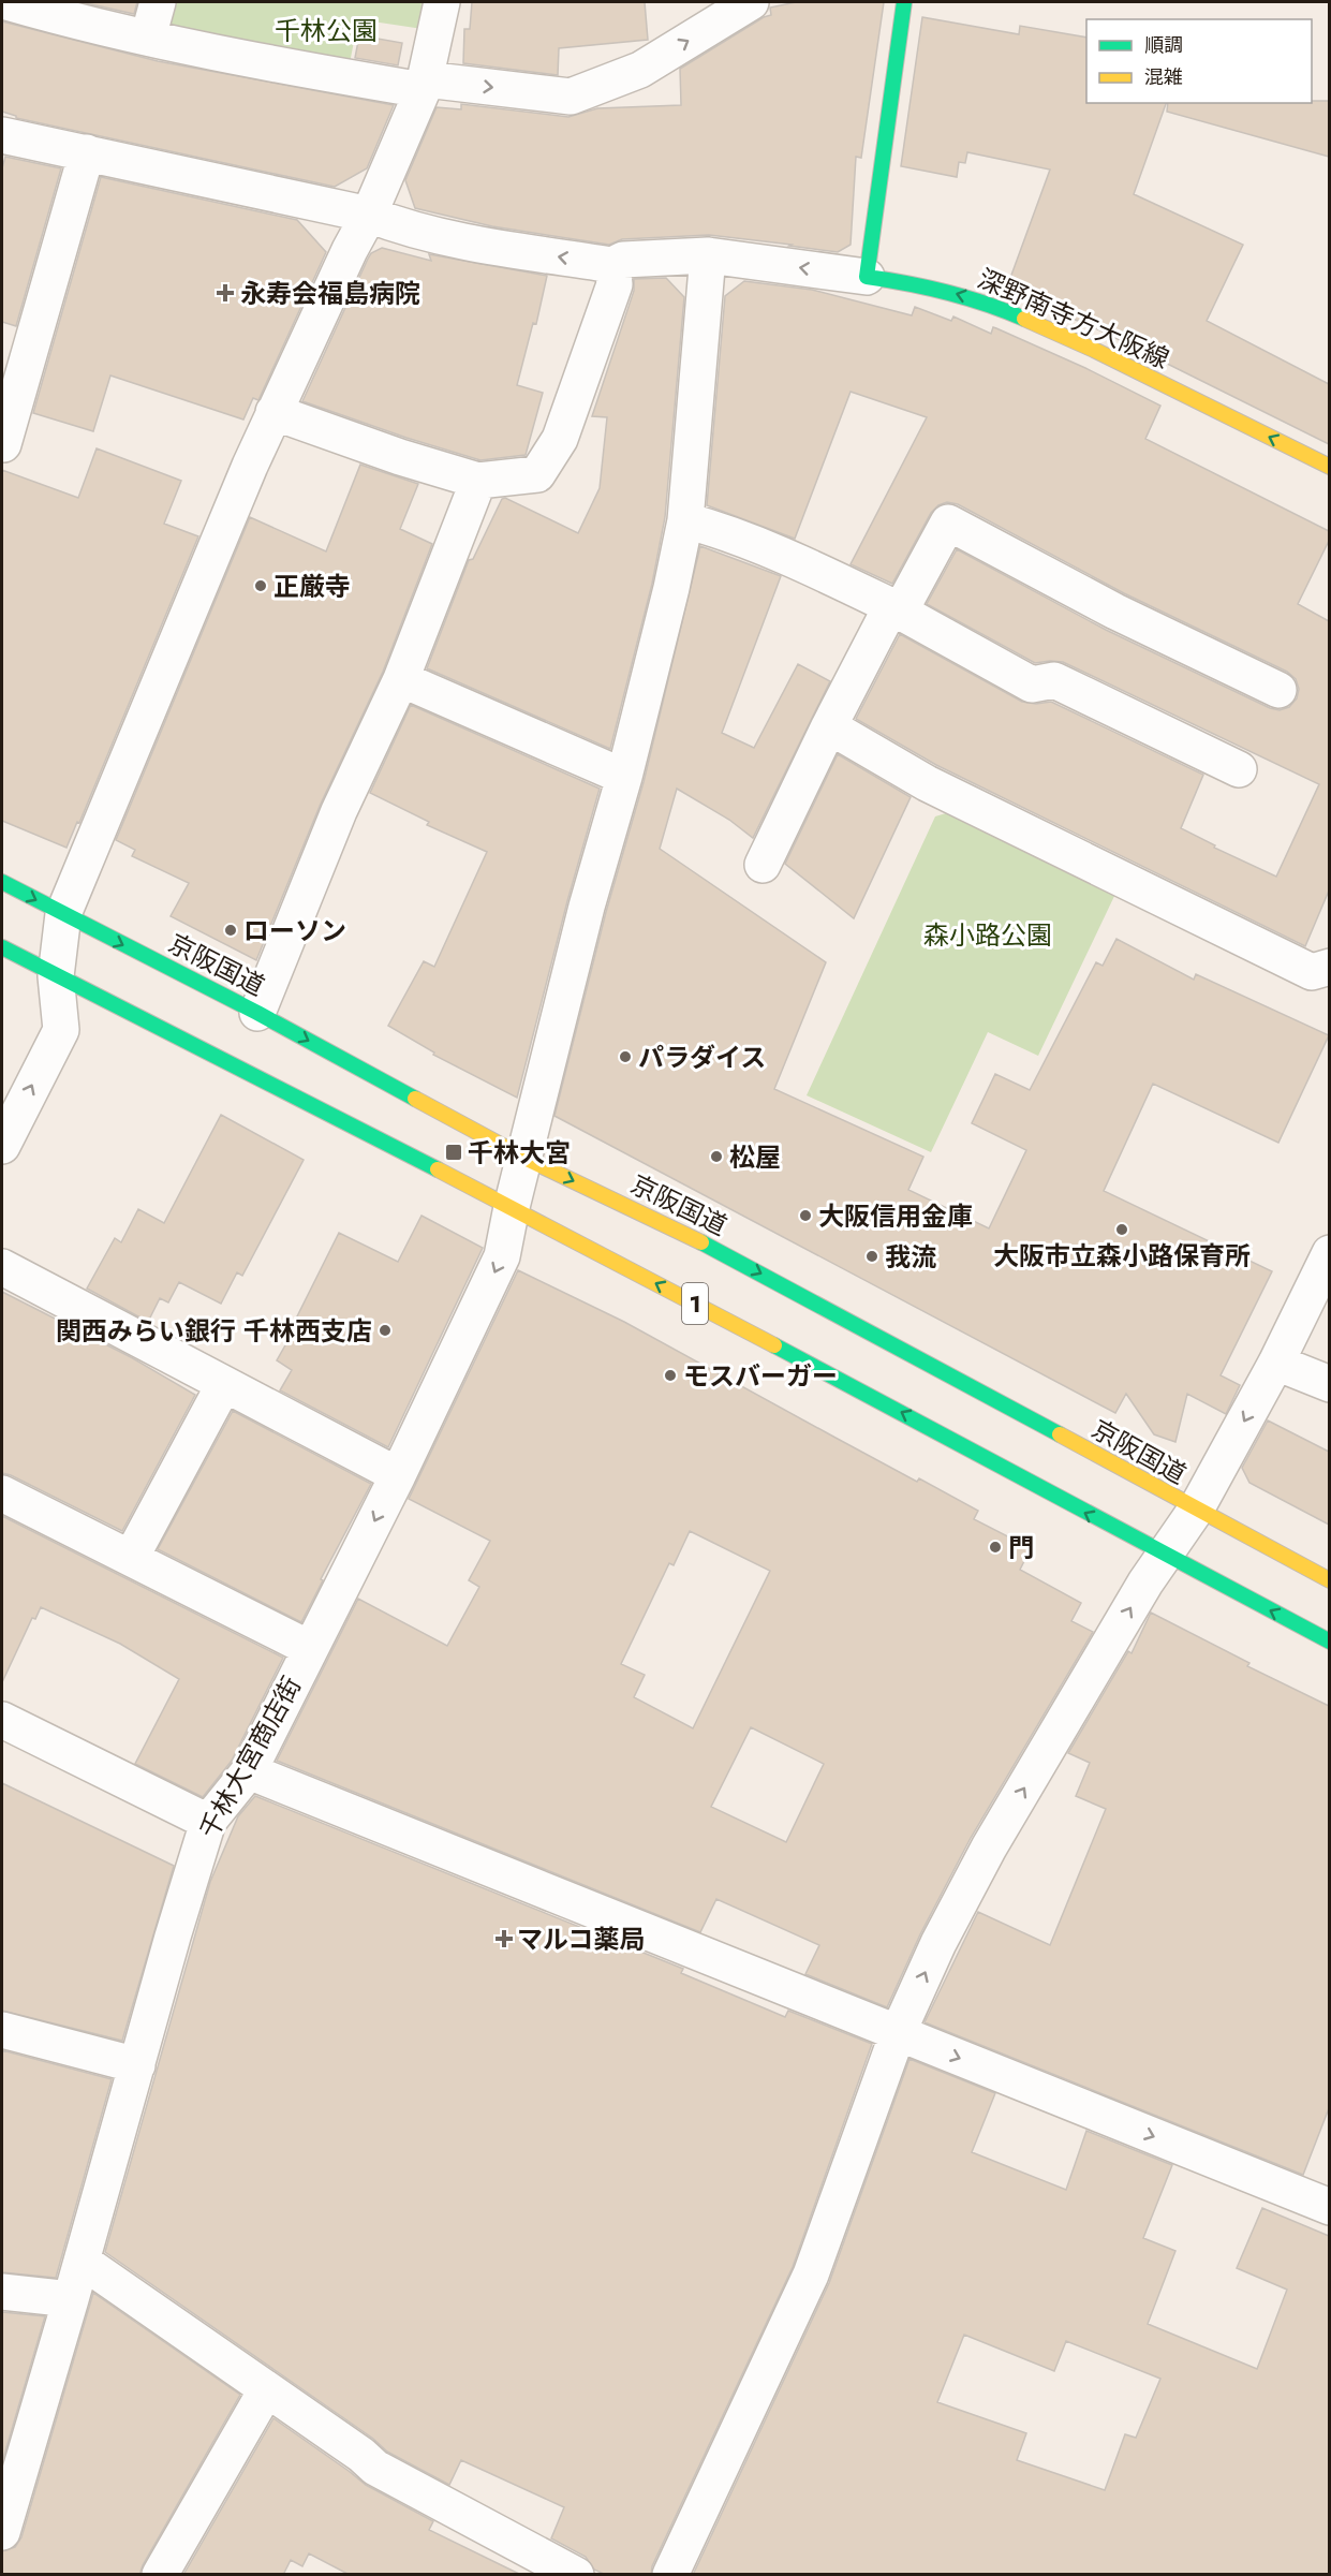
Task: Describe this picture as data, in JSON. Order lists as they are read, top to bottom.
{
  "streets": {
    "main road": ["深野南寺方大阪線", "京阪国道", "1"],
    "street": ["千林大宮商店街"]
  },
  "crossings": [
    ["京阪国道", "千林大宮商店街"],
    ["1", "千林大宮商店街"]
  ],
  "one_way": ["深野南寺方大阪線"],
  "parks": ["千林公園", "森小路公園"],
  "places": {
    "health": ["永寿会福島病院", "マルコ薬局"],
    "other": [
      "正厳寺",
      "ローソン",
      "パラダイス",
      "松屋",
      "大阪信用金庫",
      "大阪市立森小路保育所",
      "我流",
      "関西みらい銀行 千林西支店",
      "モスバーガー",
      "門"
    ],
    "transit": ["千林大宮"]
  },
  "legend": ["順調", "混雑"]
}
